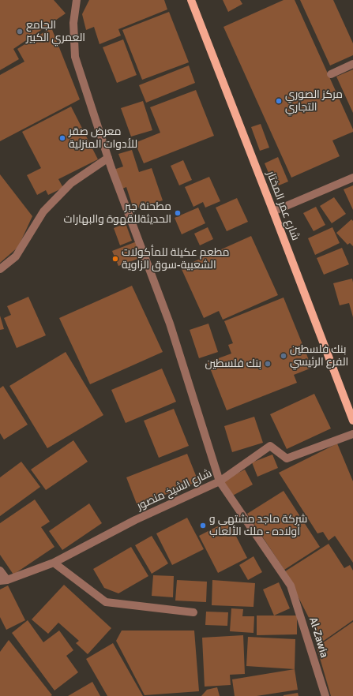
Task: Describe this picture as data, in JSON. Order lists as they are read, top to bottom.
{
  "streets": {
    "main road": ["شارع عمر المختار"],
    "street": ["شارع الشيخ منصور", "Al-Zawia"]
  },
  "crossings": [
    ["شارع الشيخ منصور", "Al-Zawia"]
  ],
  "places": [
    "الجامع العمري الكبير",
    "مركز الصوري التجاري",
    "معرض صقر للأدوات المنزلية",
    "مطحنة جبر الحديثةللقهوة والبهارات",
    "مطعم عكيلة للمأكولات الشعبية-سوق الزاوية",
    "بنك فلسطين الفرع الرئيسي",
    "بنك فلسطين",
    "شركة ماجد مشتهى و أولاده - ملك الألعاب"
  ]
}
